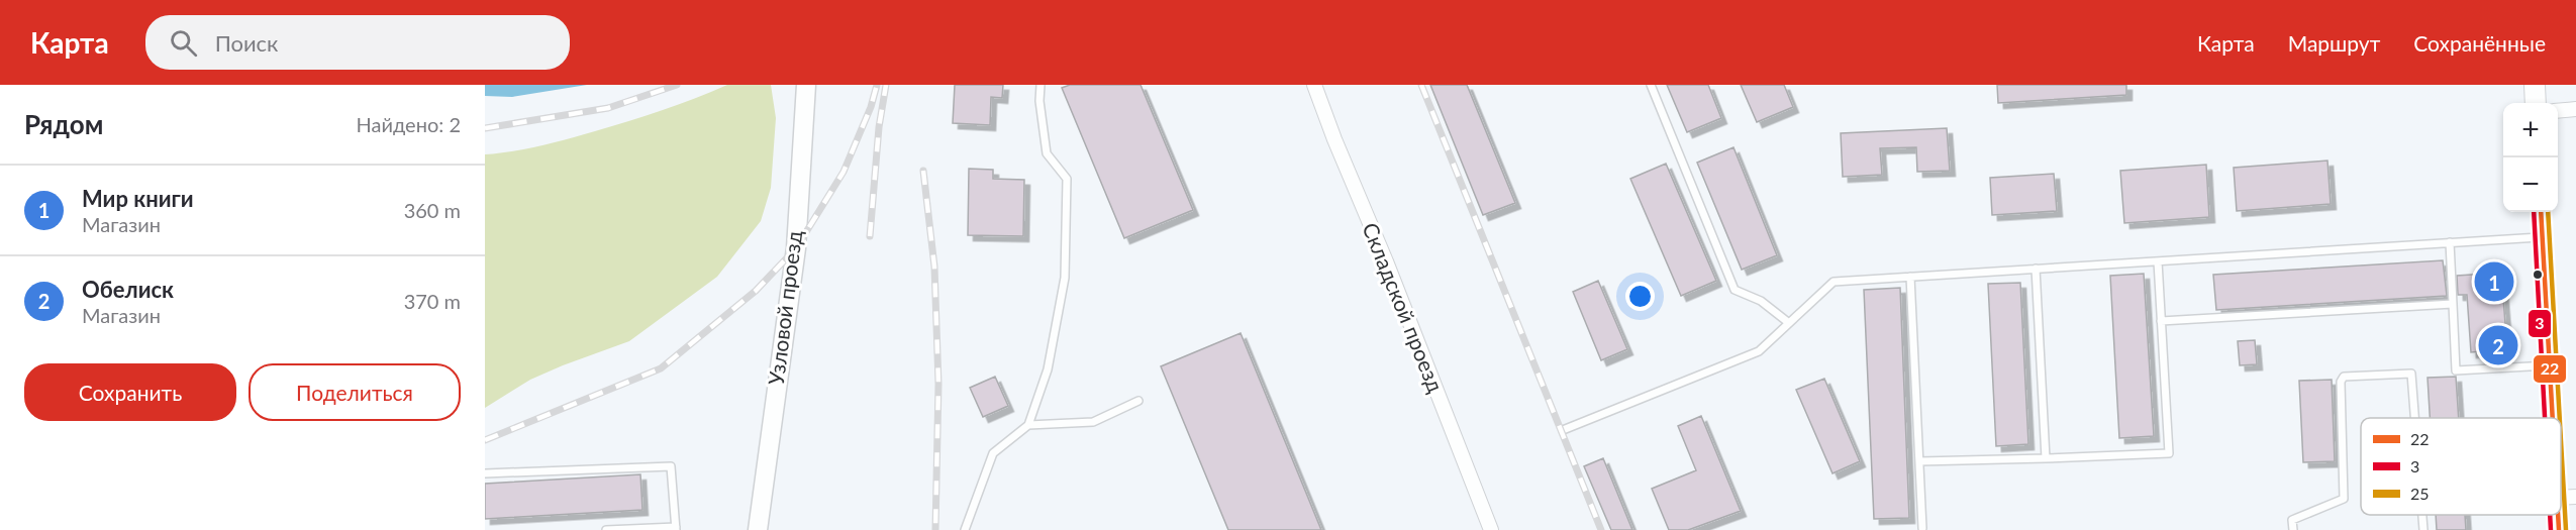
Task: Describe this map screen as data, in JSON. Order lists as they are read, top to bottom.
{
  "streets": {
    "street": ["Узловой проезд", "Складской проезд"]
  },
  "lines": ["transit line 22", "transit line 3", "transit line 25"],
  "legend": ["22", "3", "25"],
  "page": {
    "header": "Карта",
    "search": "Поиск",
    "nav": ["Карта", "Маршрут", "Сохранённые"],
    "heading": ["Рядом", "Найдено: 2"],
    "map_buttons": ["+", "−"],
    "list": [
      {
        "mark": "1",
        "name": "Мир книги",
        "note": "Магазин",
        "value": "360 m"
      },
      {
        "mark": "2",
        "name": "Обелиск",
        "note": "Магазин",
        "value": "370 m"
      }
    ],
    "pins": ["1", "2"],
    "buttons": ["Сохранить", "Поделиться"]
  }
}
